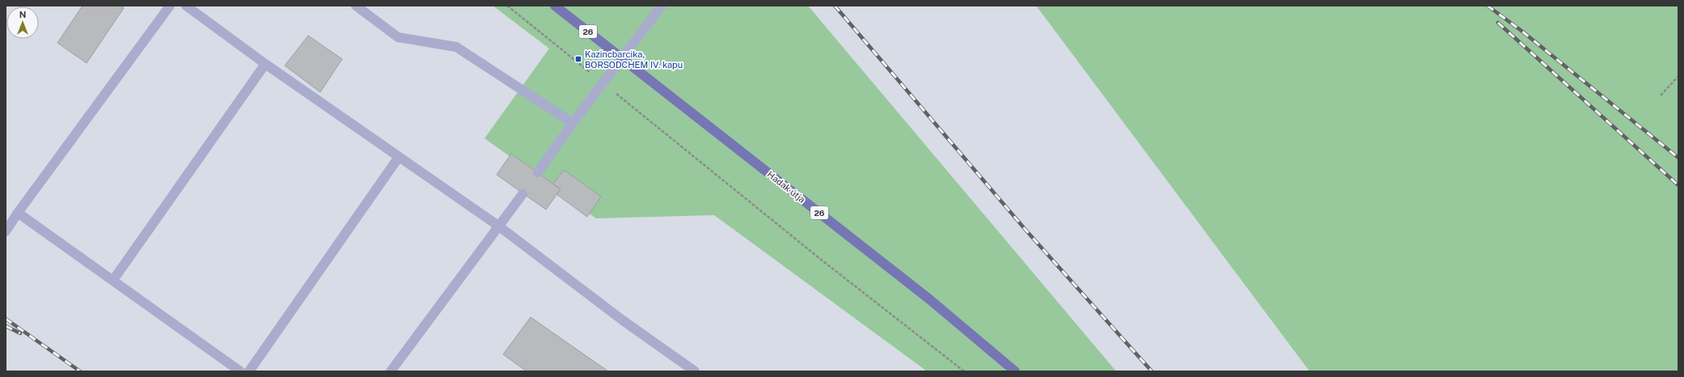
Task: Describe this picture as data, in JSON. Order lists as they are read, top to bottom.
{
  "streets": {
    "main road": ["26", "Hadak útja"]
  },
  "places": {
    "transit": ["Kazincbarcika, BORSODCHEM IV. kapu"]
  },
  "north": "top"
}
